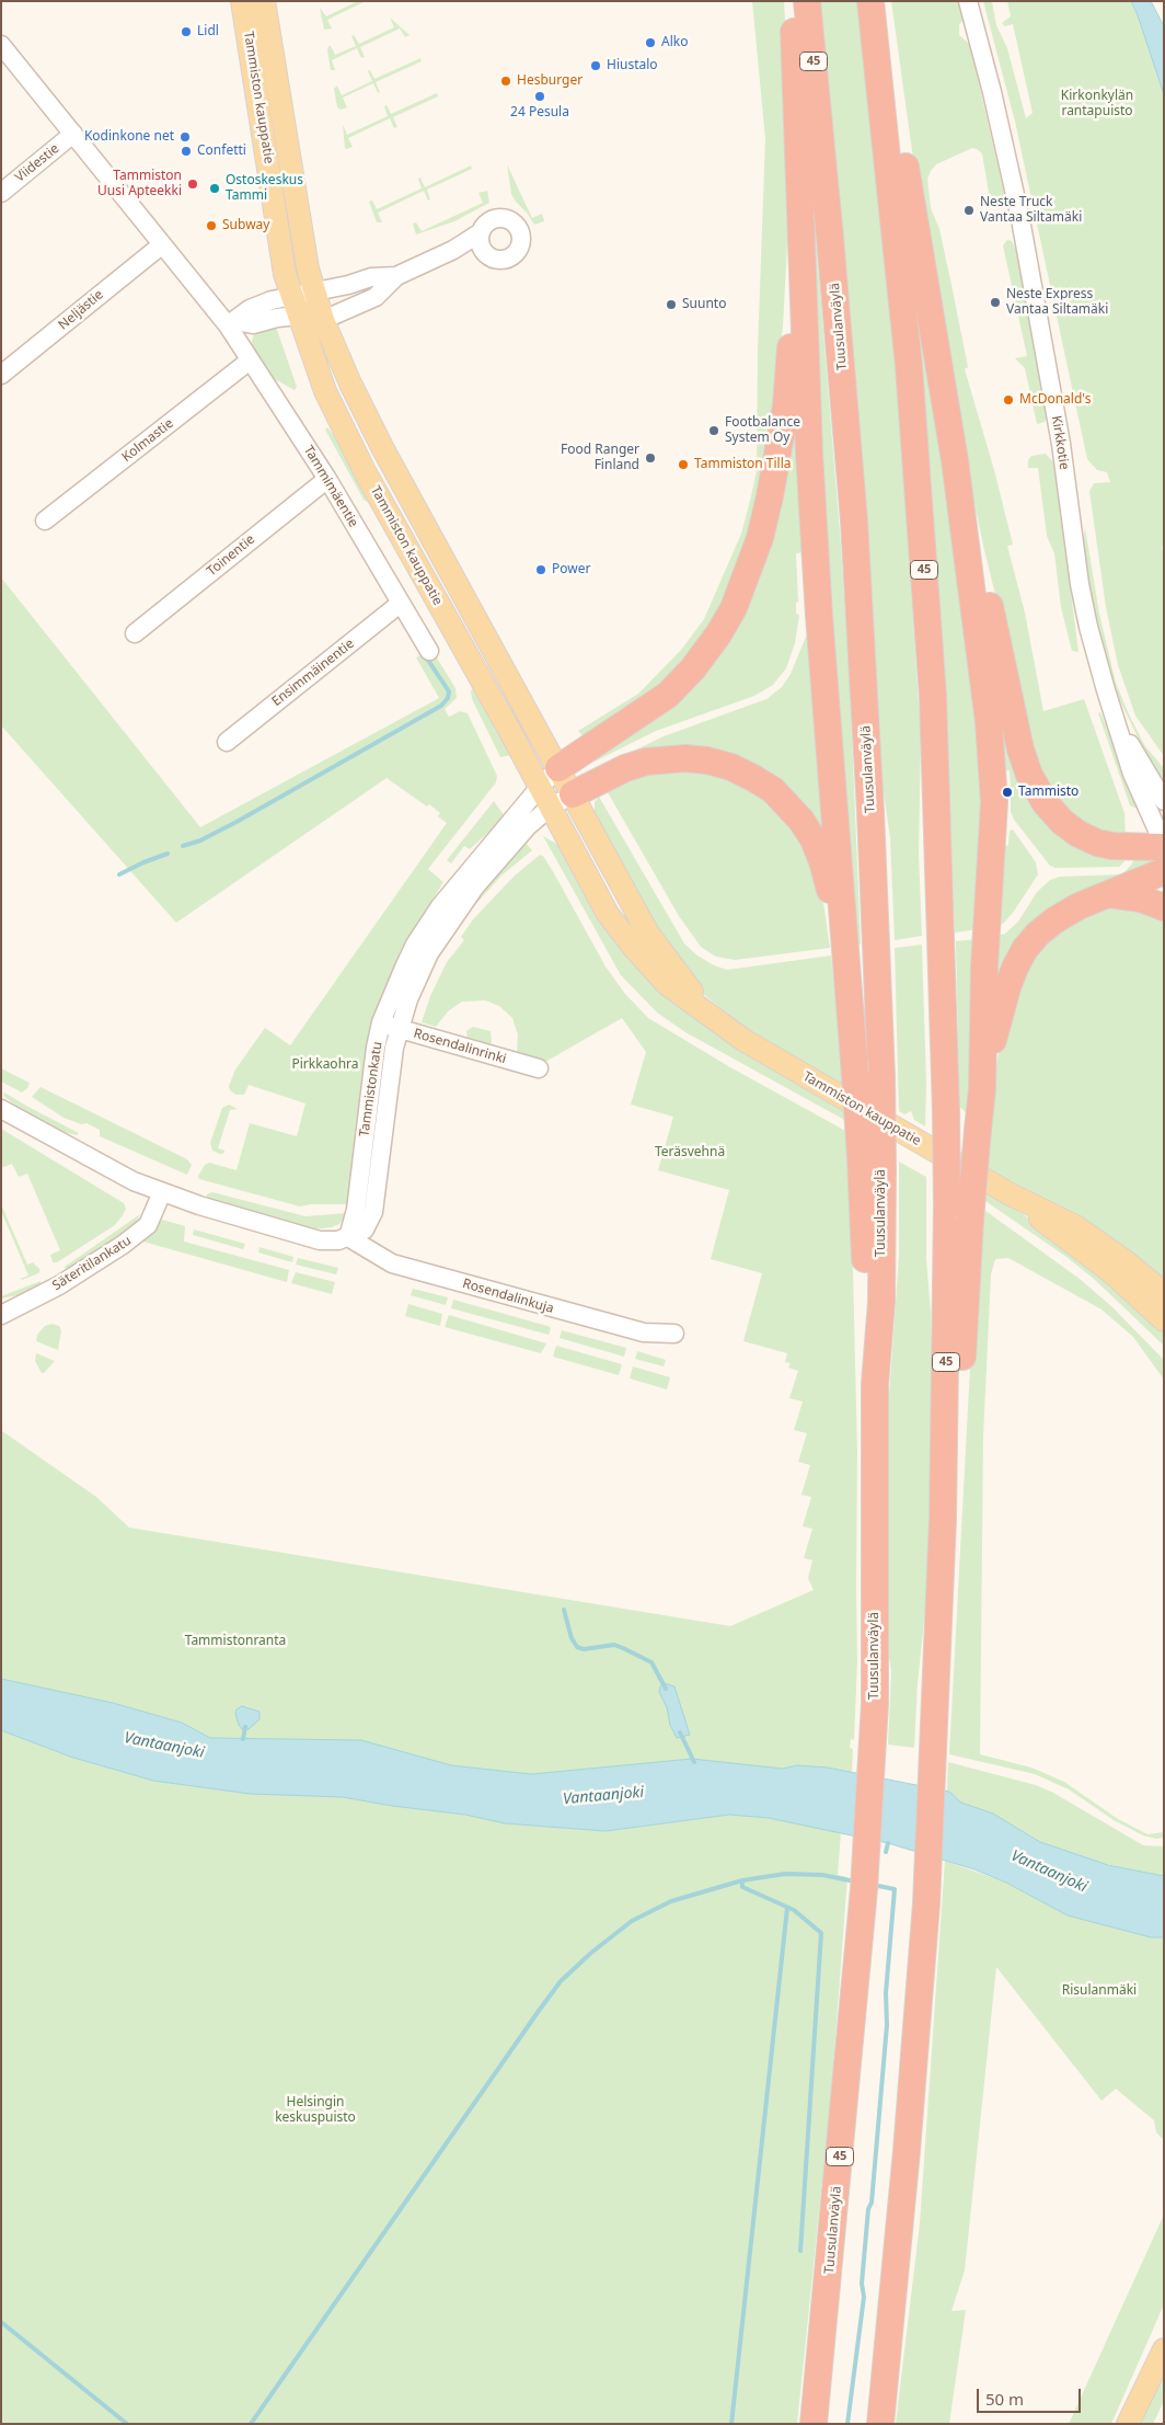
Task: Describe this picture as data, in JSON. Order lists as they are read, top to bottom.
{
  "streets": {
    "highway": ["45", "Tuusulanväylä"],
    "main road": ["Tammiston kauppatie"],
    "street": [
      "Viidestie",
      "Neljästie",
      "Kolmastie",
      "Kirkkotie",
      "Tammimäentie",
      "Toinentie",
      "Ensimmäinentie",
      "Rosendalinrinki",
      "Tammistonkatu",
      "Säteritilankatu",
      "Rosendalinkuja"
    ]
  },
  "crossings": [
    ["Tammiston kauppatie", "Tammistonkatu"],
    ["Viidestie", "Tammimäentie"],
    ["Neljästie", "Tammimäentie"],
    ["Kolmastie", "Tammimäentie"],
    ["Tammimäentie", "Toinentie"],
    ["Tammimäentie", "Ensimmäinentie"],
    ["Rosendalinrinki", "Tammistonkatu"],
    ["Tammistonkatu", "Rosendalinkuja"]
  ],
  "water": ["Vantaanjoki"],
  "parks": [
    "Kirkonkylän rantapuisto",
    "Pirkkaohra",
    "Teräsvehnä",
    "Tammistonranta",
    "Risulanmäki",
    "Helsingin keskuspuisto"
  ],
  "places": [
    "Lidl",
    "Alko",
    "Hiustalo",
    "Hesburger",
    "24 Pesula",
    "Kodinkone net",
    "Confetti",
    "Tammiston Uusi Apteekki",
    "Ostoskeskus Tammi",
    "Neste Truck Vantaa Siltamäki",
    "Subway",
    "Neste Express Vantaa Siltamäki",
    "Suunto",
    "McDonald's",
    "Footbalance System Oy",
    "Food Ranger Finland",
    "Tammiston Tilla",
    "Power",
    "Tammisto"
  ],
  "scale_bar": "50 m"
}
